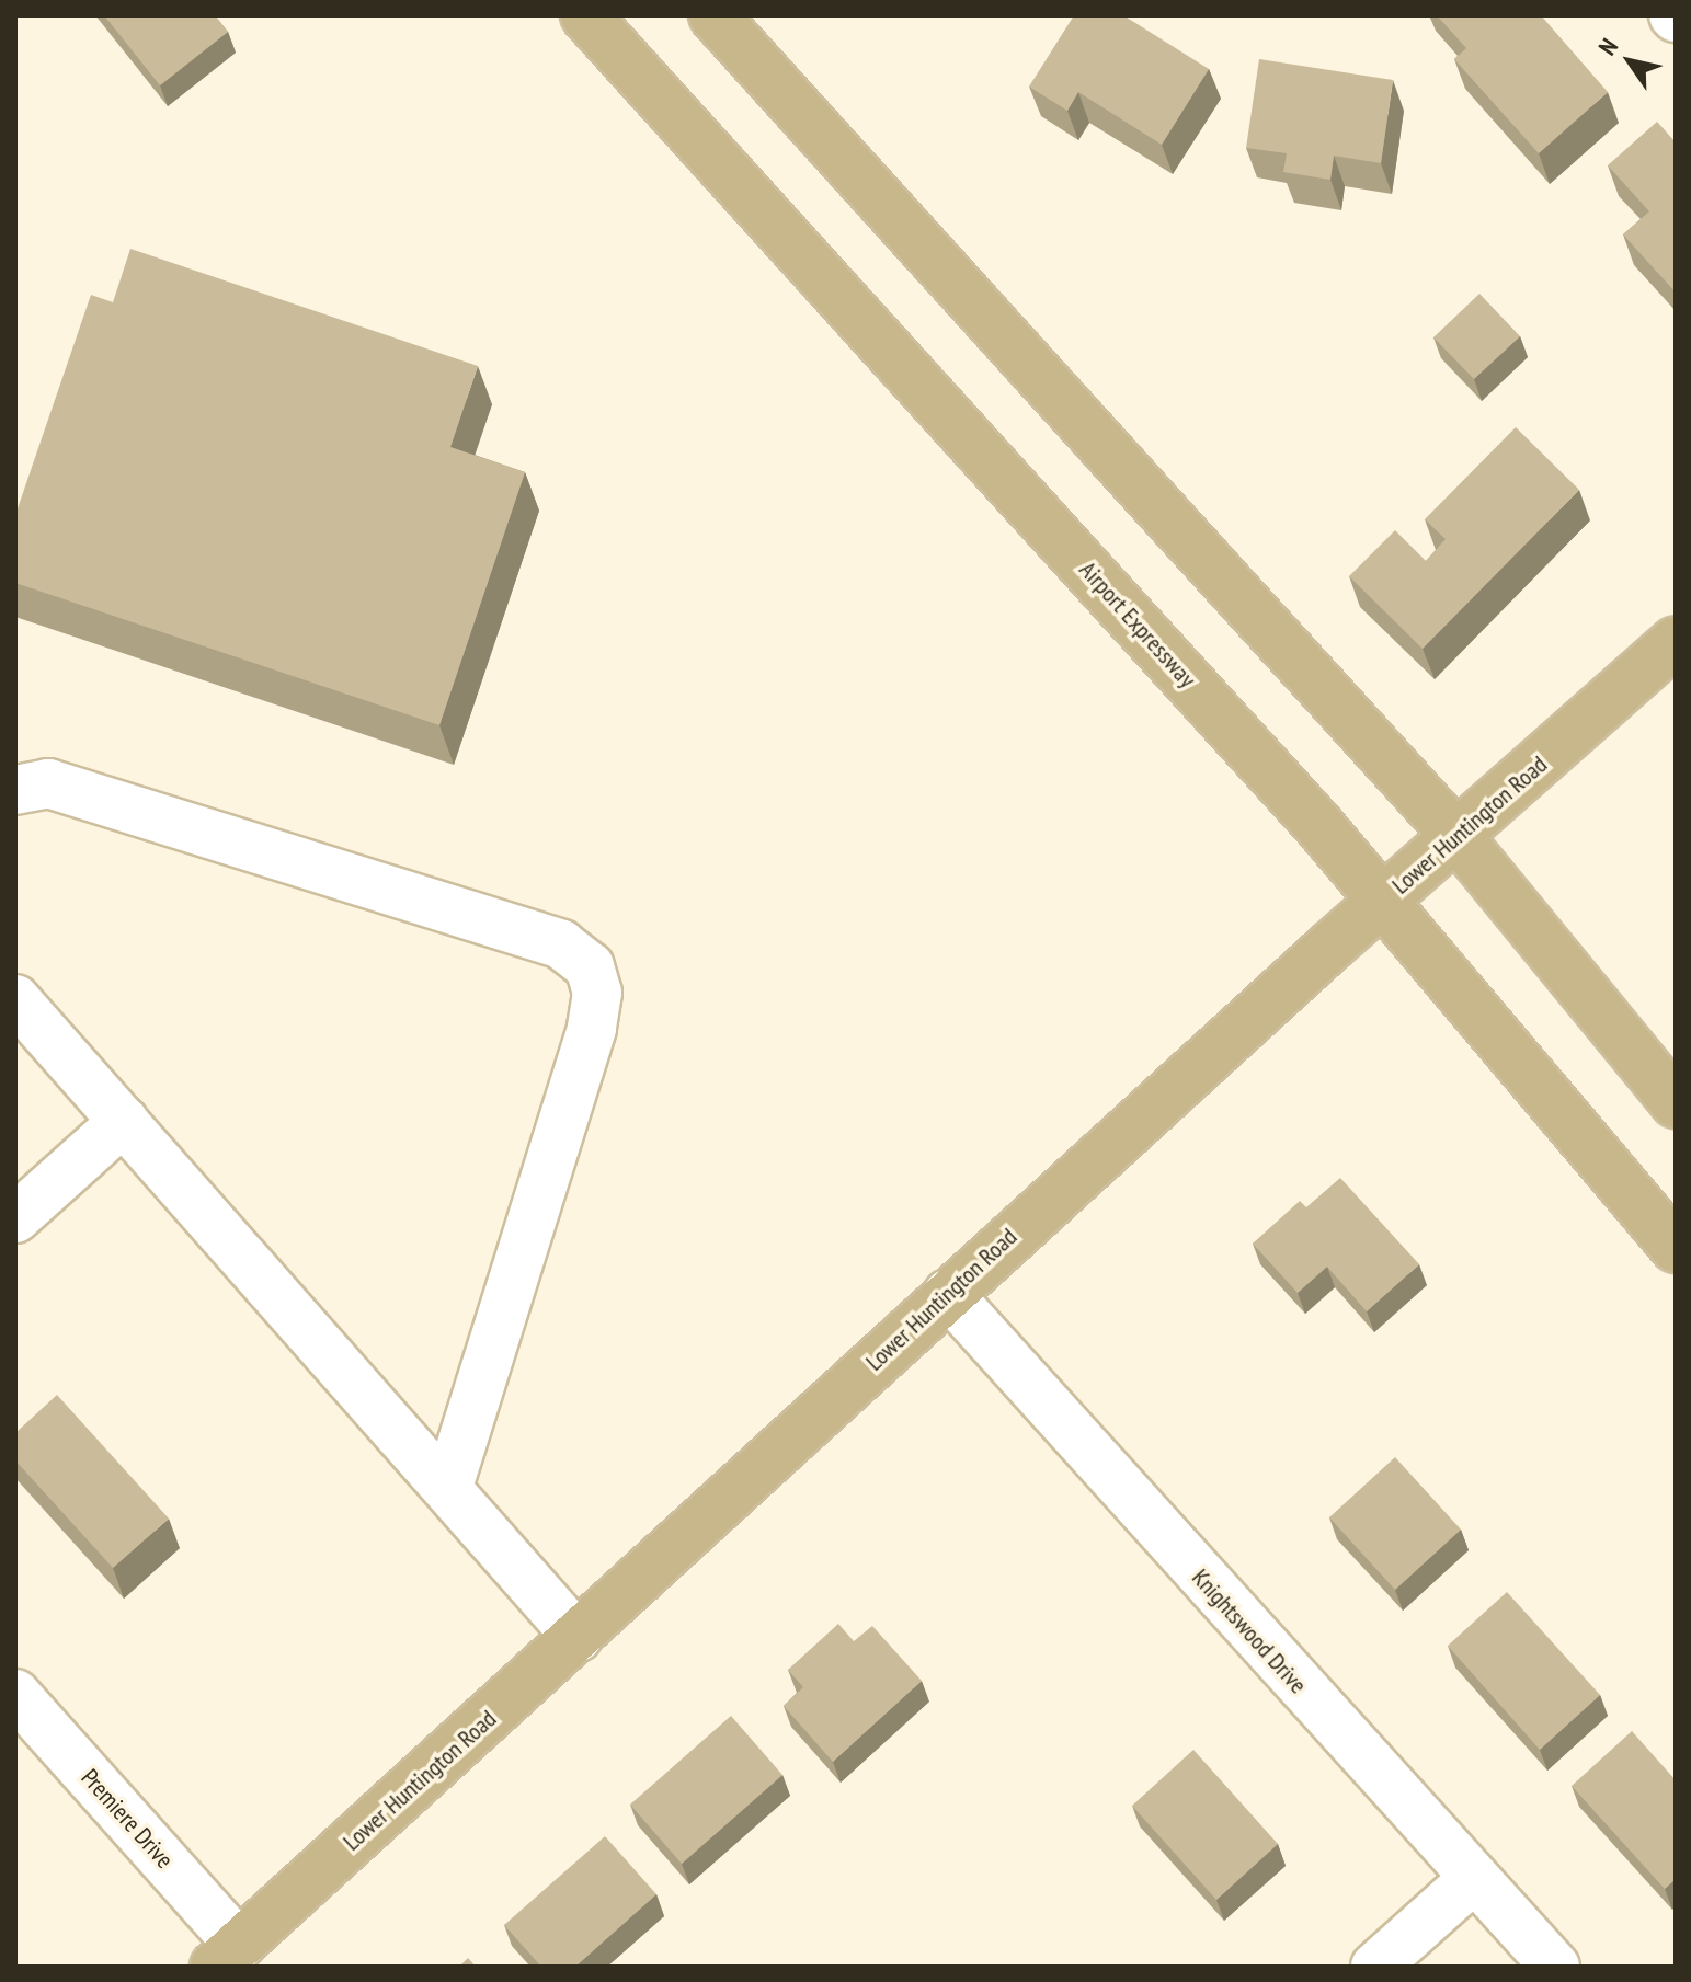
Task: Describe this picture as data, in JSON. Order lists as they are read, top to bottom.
{
  "streets": {
    "main road": ["Airport Expressway", "Lower Huntington Road"],
    "street": ["Knightswood Drive", "Premiere Drive"]
  },
  "crossings": [
    ["Airport Expressway", "Lower Huntington Road"],
    ["Lower Huntington Road", "Knightswood Drive"],
    ["Lower Huntington Road", "Premiere Drive"]
  ],
  "north": "top left"
}
